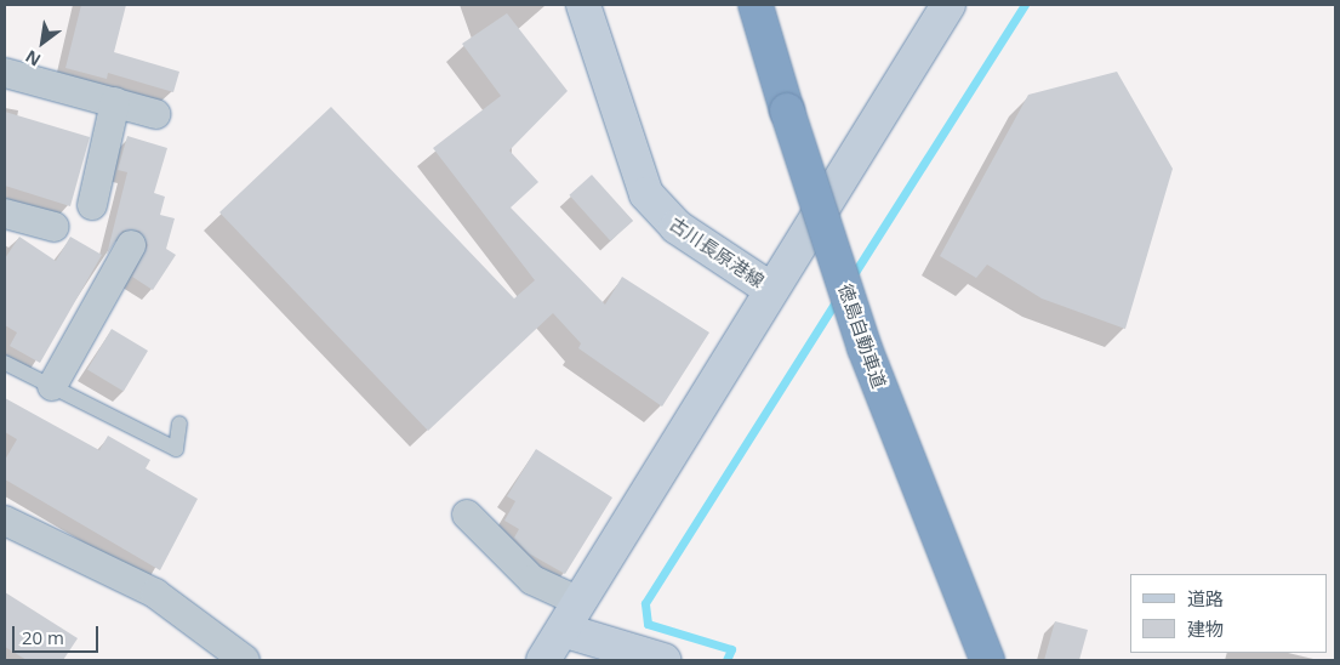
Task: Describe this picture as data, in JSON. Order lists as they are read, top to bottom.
{
  "streets": {
    "highway": ["徳島自動車道"],
    "main road": ["古川長原港線"]
  },
  "legend": ["道路", "建物"],
  "scale_bar": "20 m",
  "north": "bottom left"
}
